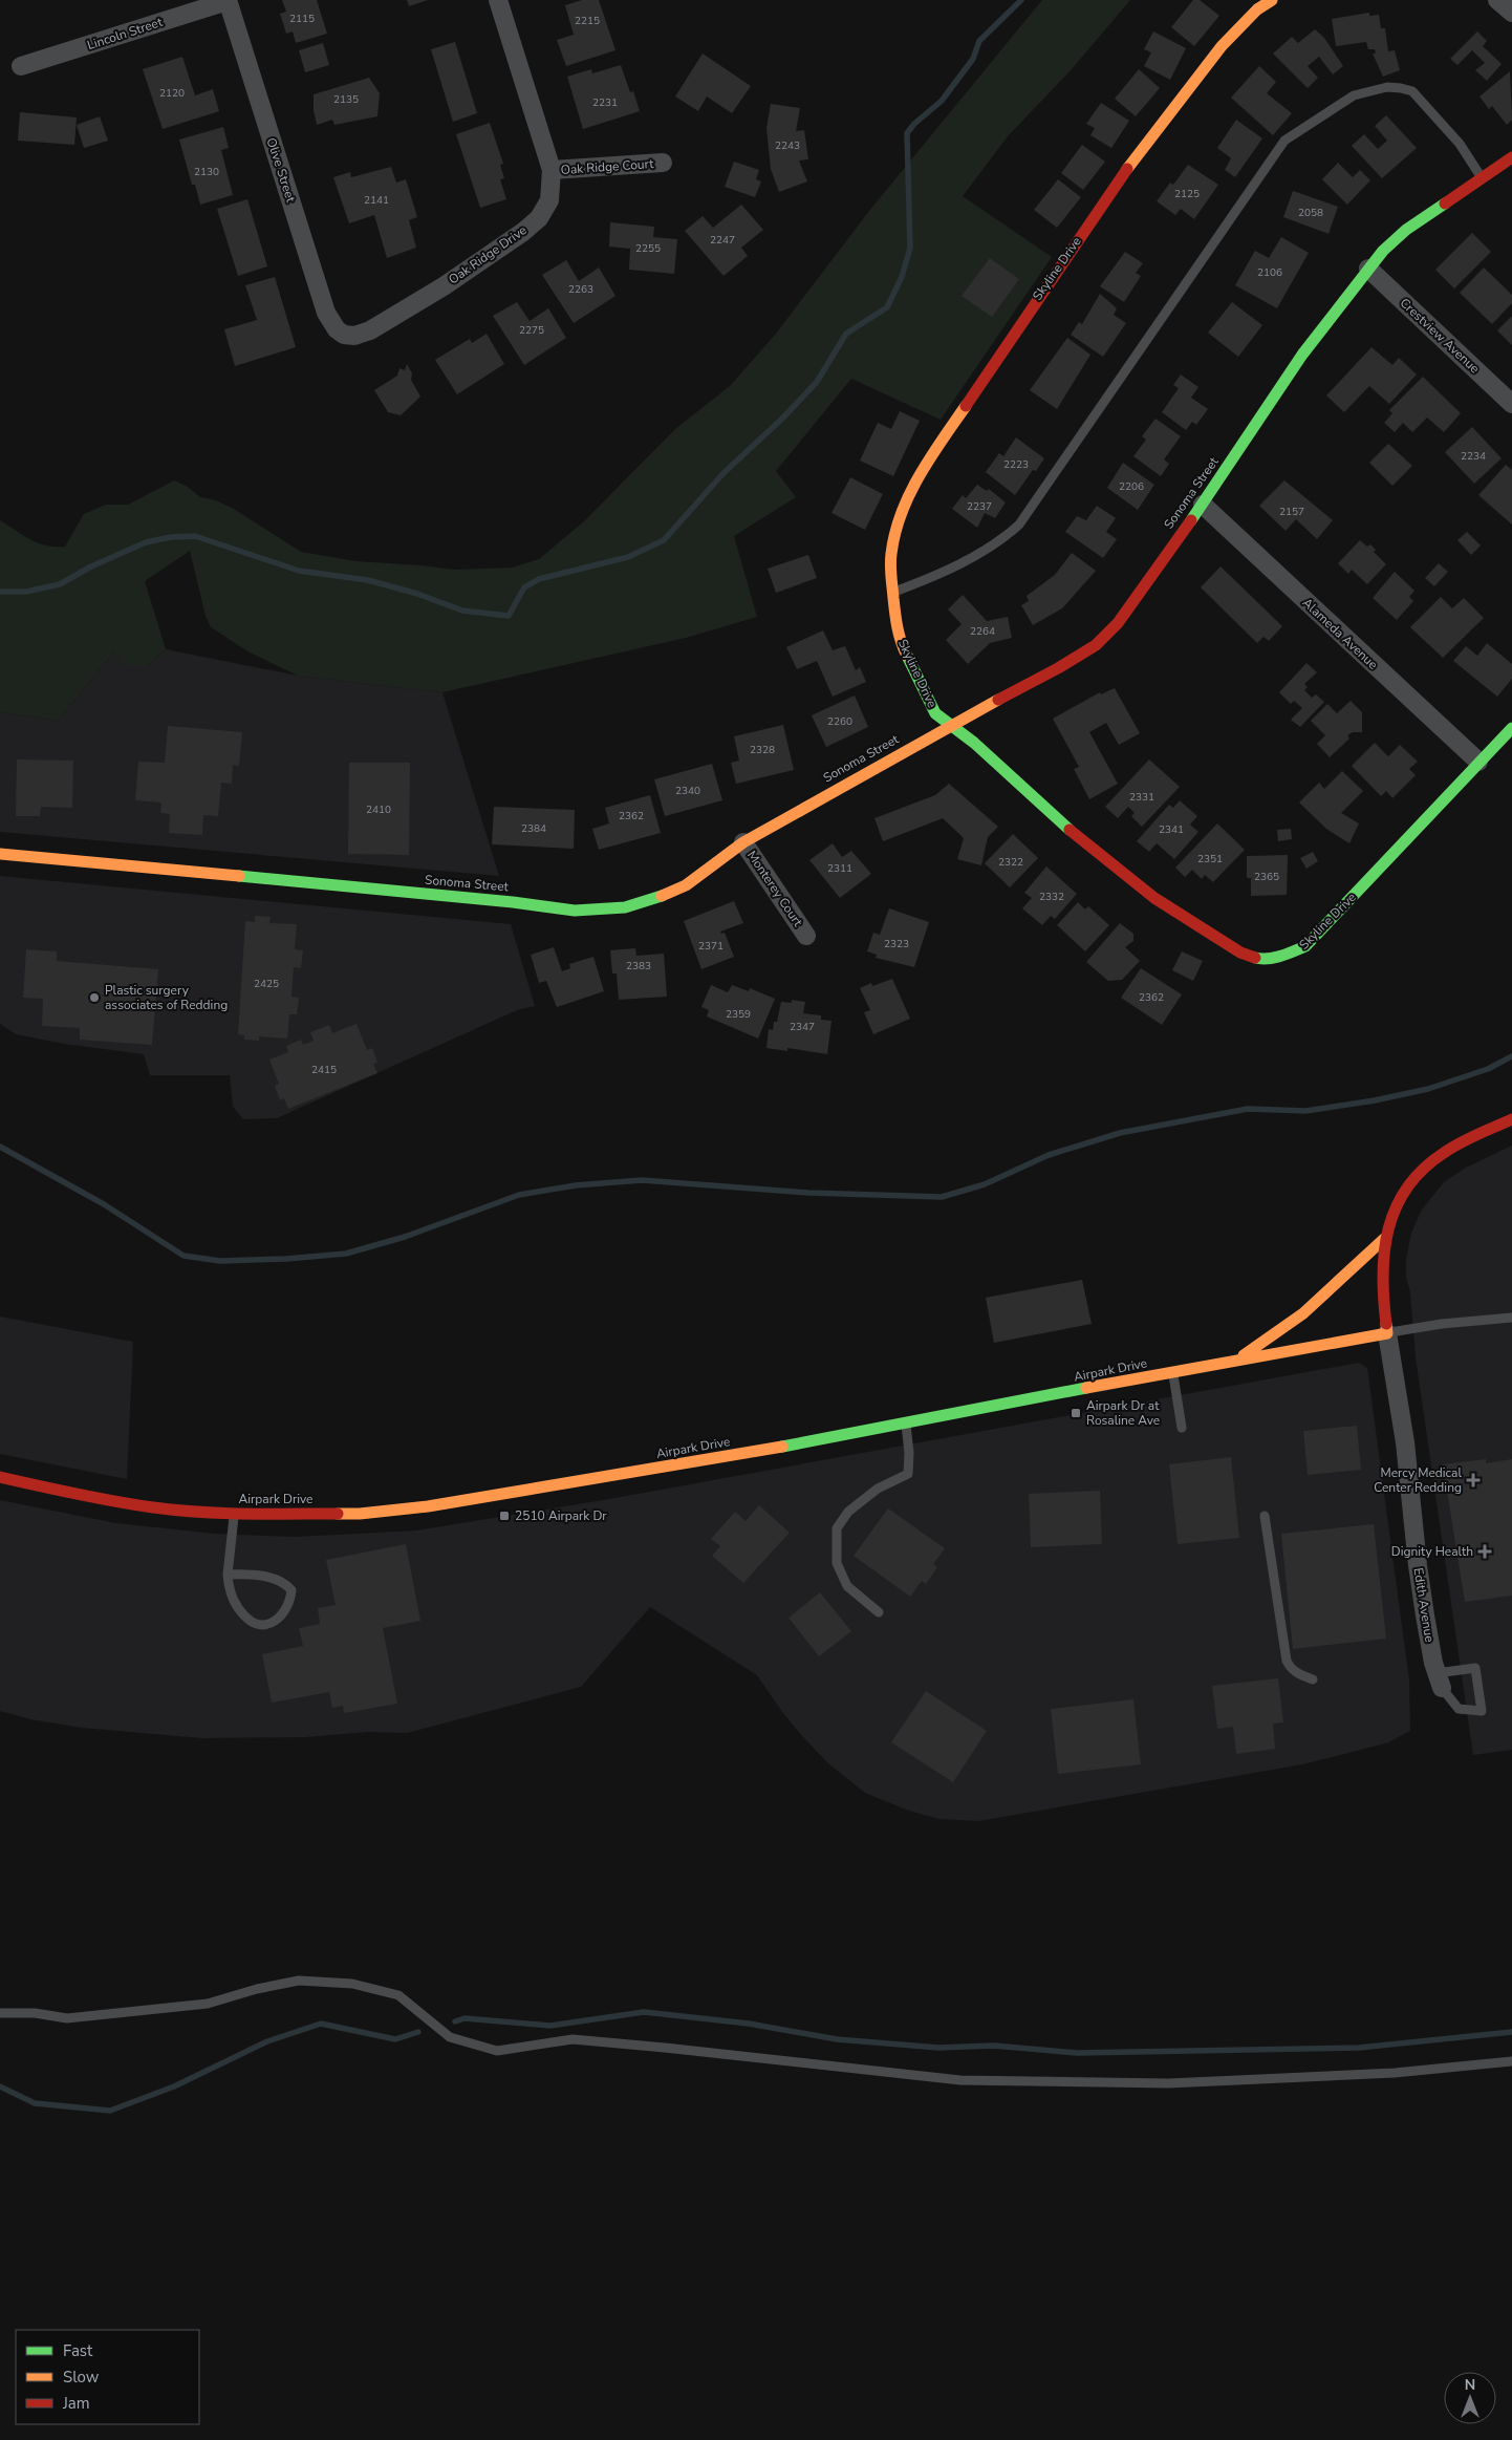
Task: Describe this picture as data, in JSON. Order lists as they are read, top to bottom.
{
  "streets": {
    "street": [
      "Lincoln Street",
      "Oak Ridge Court",
      "Olive Street",
      "Oak Ridge Drive",
      "Skyline Drive",
      "Crestview Avenue",
      "Sonoma Street",
      "Alameda Avenue",
      "Monterey Court",
      "Airpark Drive",
      "Edith Avenue"
    ]
  },
  "crossings": [
    ["Lincoln Street", "Olive Street"],
    ["Oak Ridge Court", "Oak Ridge Drive"],
    ["Olive Street", "Oak Ridge Drive"],
    ["Skyline Drive", "Sonoma Street"],
    ["Skyline Drive", "Alameda Avenue"],
    ["Crestview Avenue", "Sonoma Street"],
    ["Sonoma Street", "Alameda Avenue"],
    ["Sonoma Street", "Monterey Court"],
    ["Airpark Drive", "Edith Avenue"]
  ],
  "places": {
    "other": ["Plastic surgery associates of Redding"],
    "transit": ["Airpark Dr at Rosaline Ave", "2510 Airpark Dr"],
    "health": ["Mercy Medical Center Redding", "Dignity Health"]
  },
  "house_numbers": [
    "2115",
    "2215",
    "2120",
    "2135",
    "2231",
    "2243",
    "2130",
    "2125",
    "2141",
    "2058",
    "2247",
    "2255",
    "2106",
    "2263",
    "2275",
    "2234",
    "2223",
    "2206",
    "2237",
    "2157",
    "2264",
    "2260",
    "2328",
    "2340",
    "2331",
    "2410",
    "2362",
    "2384",
    "2341",
    "2351",
    "2322",
    "2311",
    "2365",
    "2332",
    "2323",
    "2371",
    "2383",
    "2425",
    "2362",
    "2359",
    "2347",
    "2415"
  ],
  "legend": ["Fast", "Slow", "Jam"],
  "north": "top"
}
